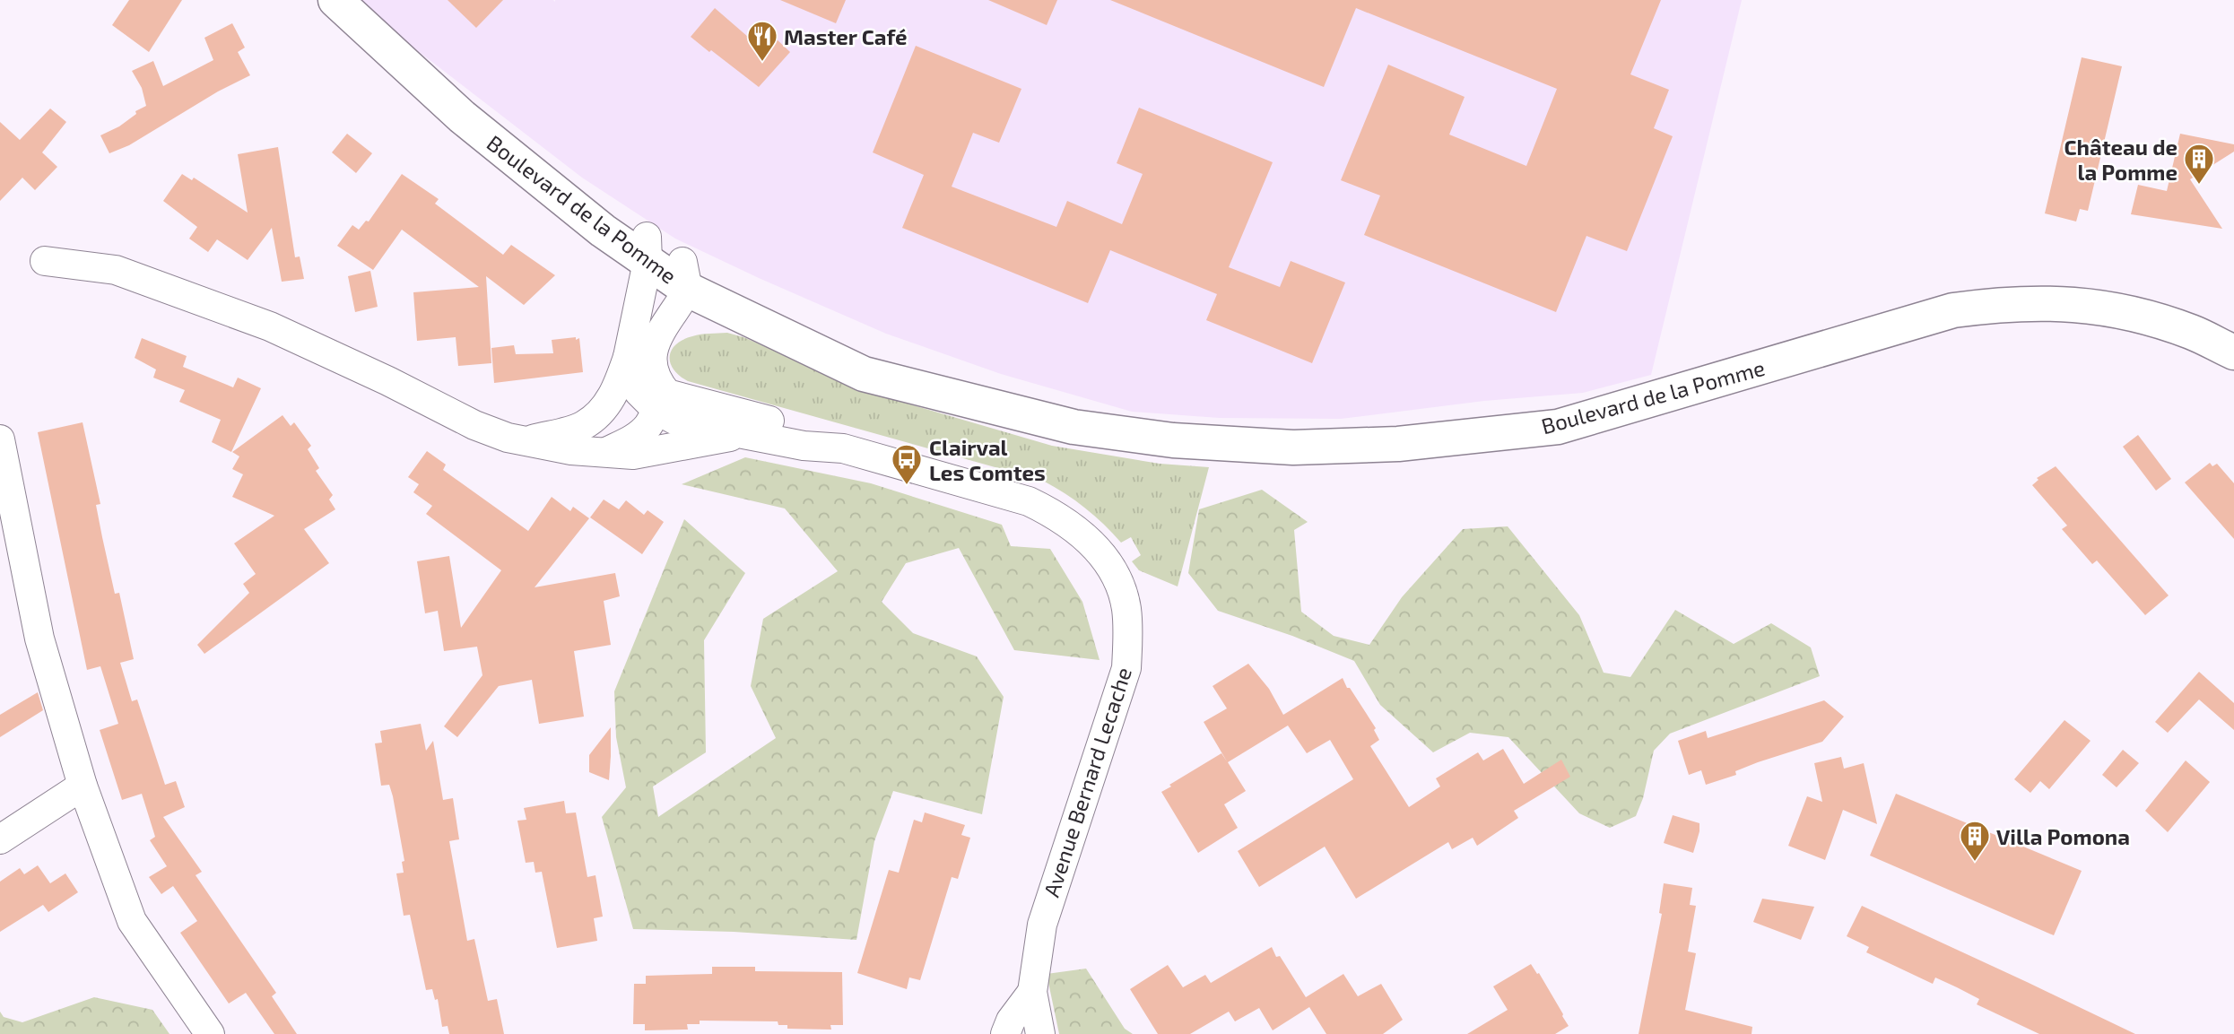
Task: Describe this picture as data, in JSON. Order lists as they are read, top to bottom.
{
  "streets": {
    "main road": ["Boulevard de la Pomme"],
    "street": ["Avenue Bernard Lecache"]
  },
  "crossings": [
    ["Boulevard de la Pomme", "Avenue Bernard Lecache"]
  ],
  "places": {
    "restaurant": ["Master Café"],
    "building": ["Château de la Pomme", "Villa Pomona"],
    "bus stop": ["Clairval Les Comtes"]
  }
}
